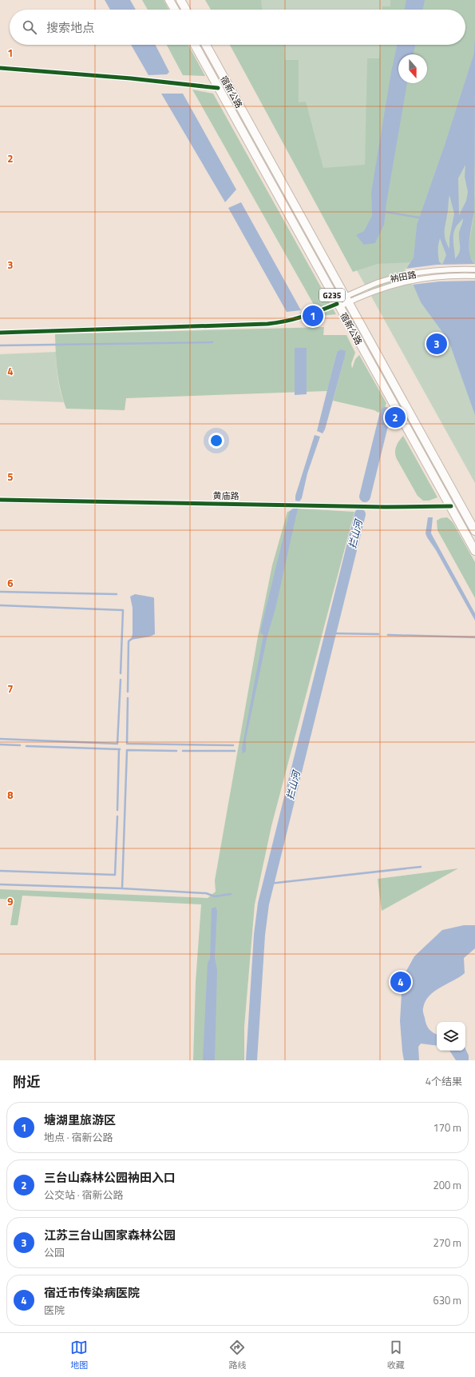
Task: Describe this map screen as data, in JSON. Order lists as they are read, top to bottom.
{
  "streets": {
    "highway": ["宿新公路", "G235"],
    "street": ["衲田路", "黄庙路"]
  },
  "crossings": [
    ["宿新公路", "衲田路"],
    ["宿新公路", "黄庙路"]
  ],
  "water": ["拦山河"],
  "north": "bottom",
  "page": {
    "search": "搜索地点",
    "pins": [
      "1",
      "3",
      "2",
      "4"
    ],
    "heading": ["附近", "4个结果"],
    "list": [
      {
        "mark": "1",
        "name": "塘湖里旅游区",
        "note": "地点 · 宿新公路",
        "value": "170 m"
      },
      {
        "mark": "2",
        "name": "三台山森林公园衲田入口",
        "note": "公交站 · 宿新公路",
        "value": "200 m"
      },
      {
        "mark": "3",
        "name": "江苏三台山国家森林公园",
        "note": "公园",
        "value": "270 m"
      },
      {
        "mark": "4",
        "name": "宿迁市传染病医院",
        "note": "医院",
        "value": "630 m"
      }
    ],
    "nav": ["地图", "路线", "收藏"]
  },
  "grid": {
    "rows": [
      "1",
      "2",
      "3",
      "4",
      "5",
      "6",
      "7",
      "8",
      "9"
    ]
  }
}
